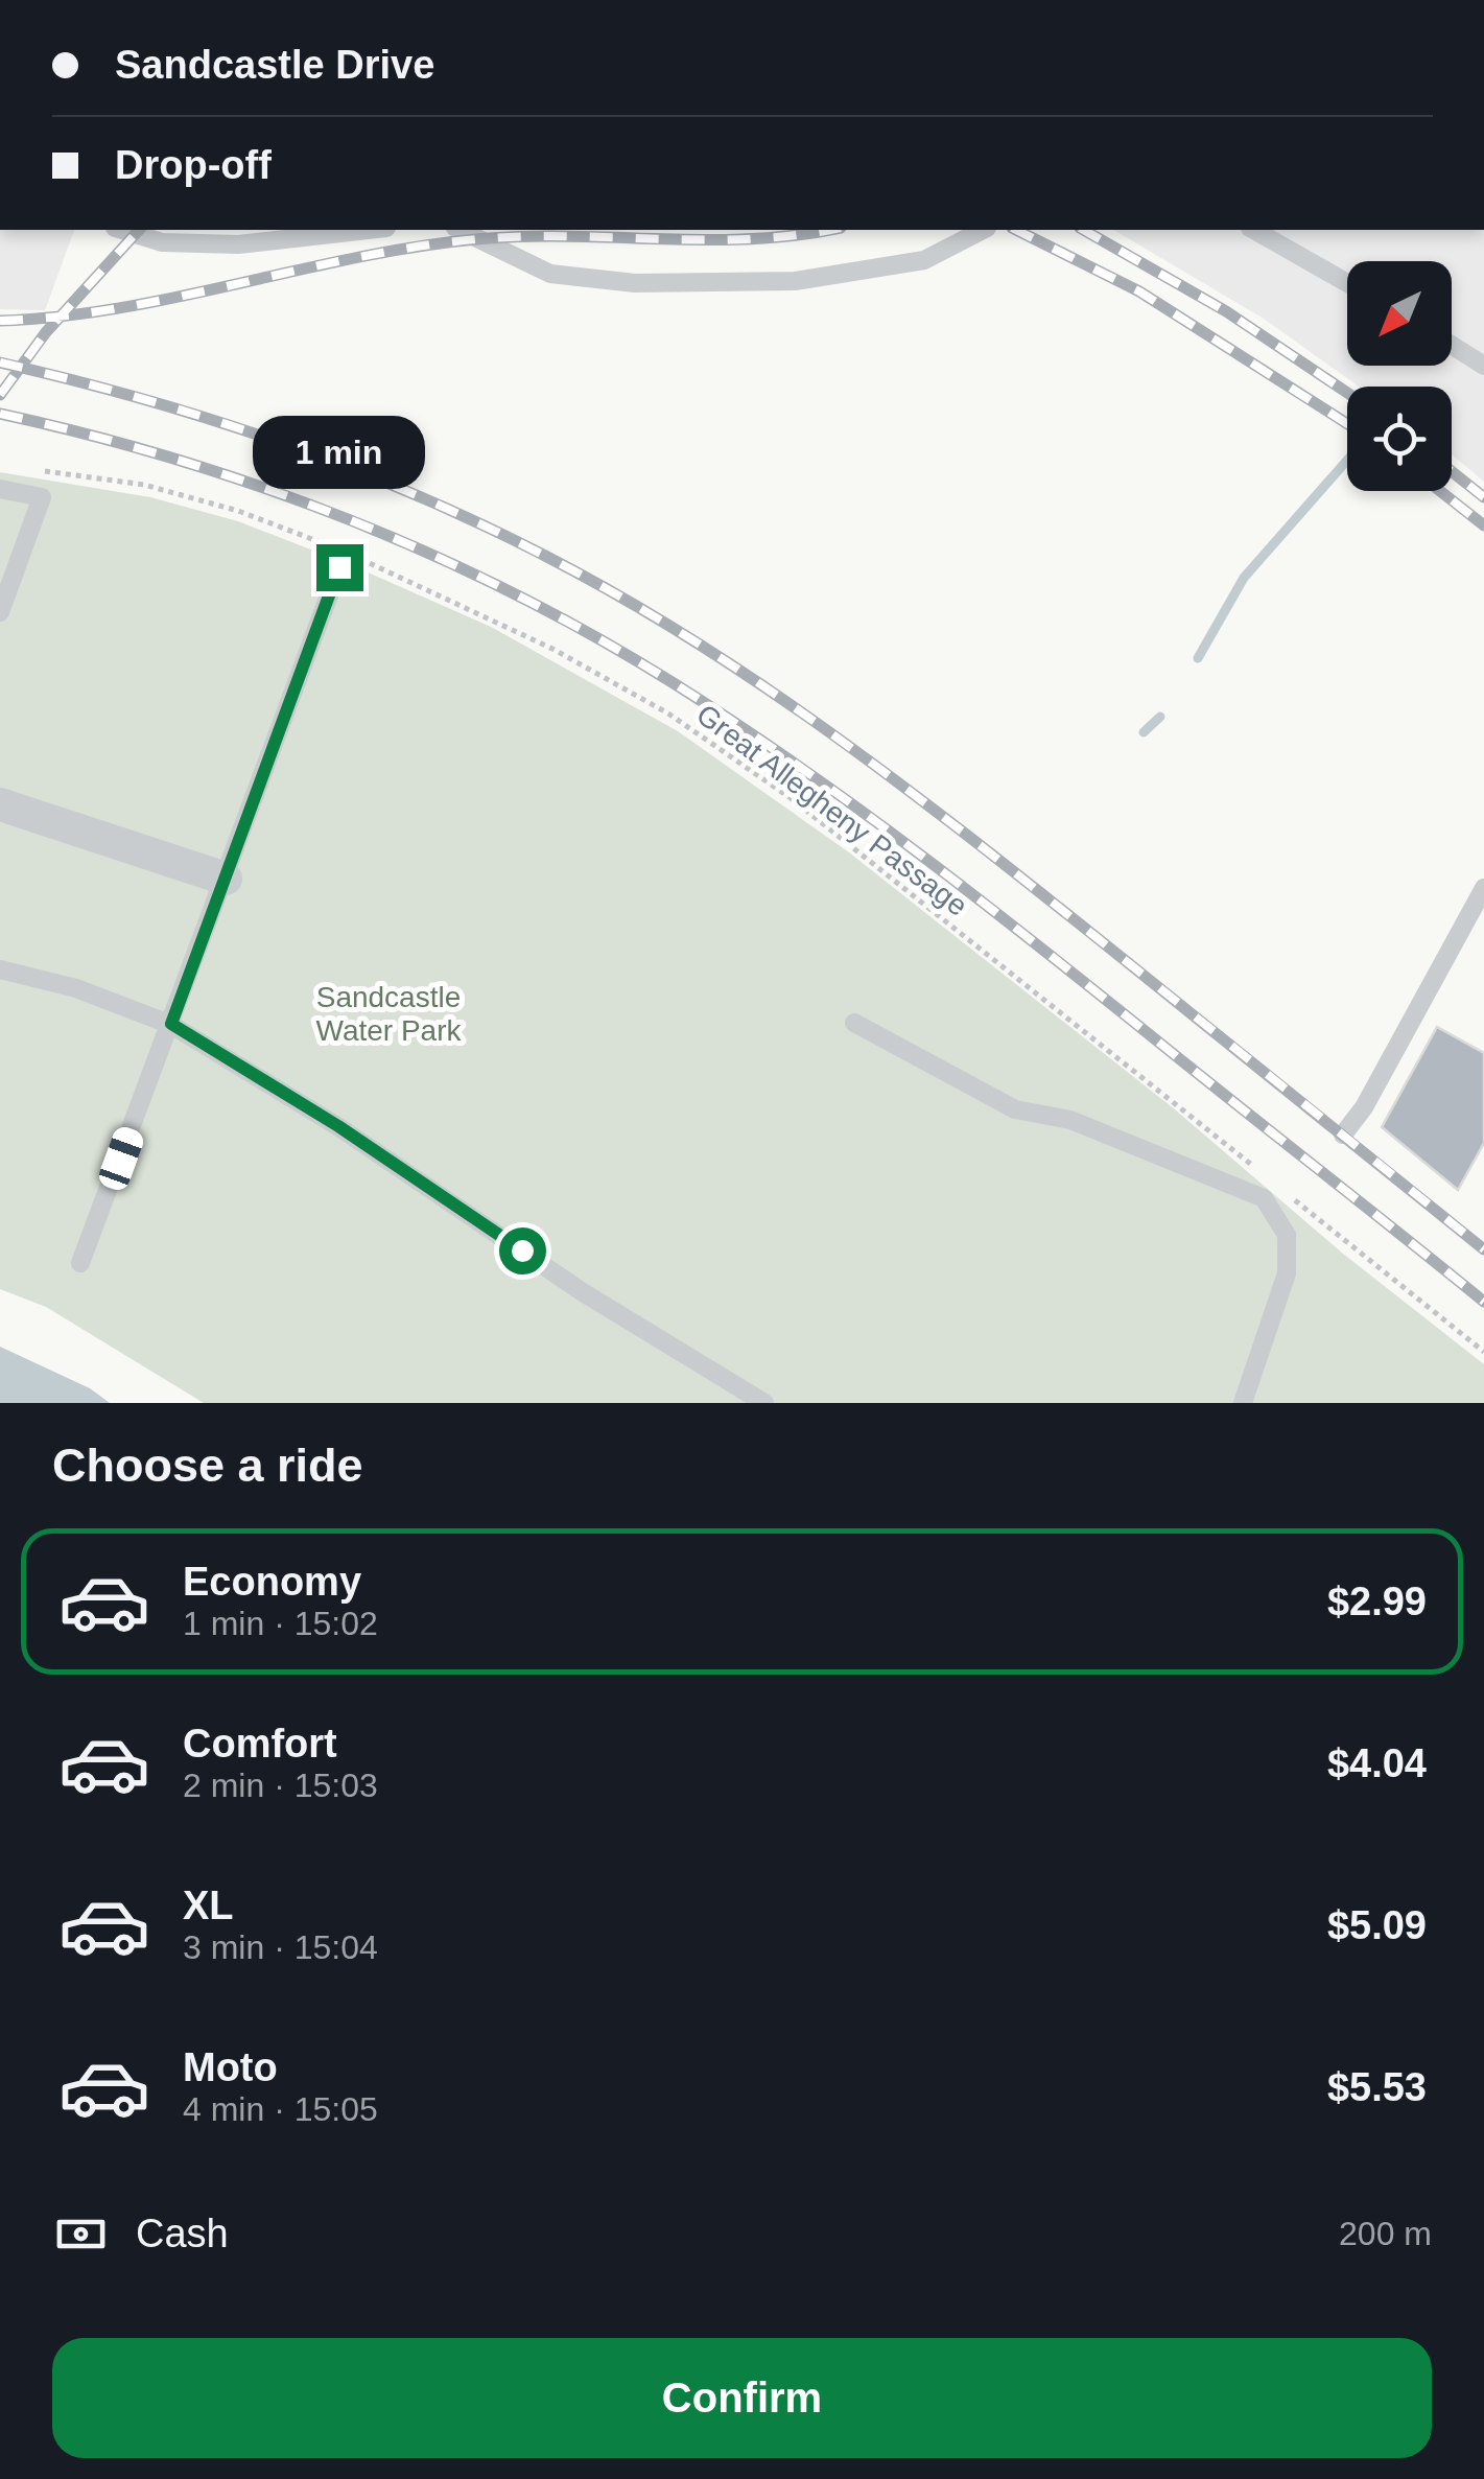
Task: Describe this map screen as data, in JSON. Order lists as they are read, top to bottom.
{
  "streets": {
    "path": ["Great Allegheny Passage"]
  },
  "parks": ["Sandcastle Water Park"],
  "north": "bottom left",
  "page": {
    "banner": ["Sandcastle Drive", "Drop-off"],
    "bubble": "1 min",
    "heading": "Choose a ride",
    "list": [
      {
        "name": "Economy",
        "note": "1 min · 15:02",
        "value": "$2.99"
      },
      {
        "name": "Comfort",
        "note": "2 min · 15:03",
        "value": "$4.04"
      },
      {
        "name": "XL",
        "note": "3 min · 15:04",
        "value": "$5.09"
      },
      {
        "name": "Moto",
        "note": "4 min · 15:05",
        "value": "$5.53"
      }
    ],
    "pay": ["Cash", "200 m"],
    "buttons": "Confirm"
  }
}
